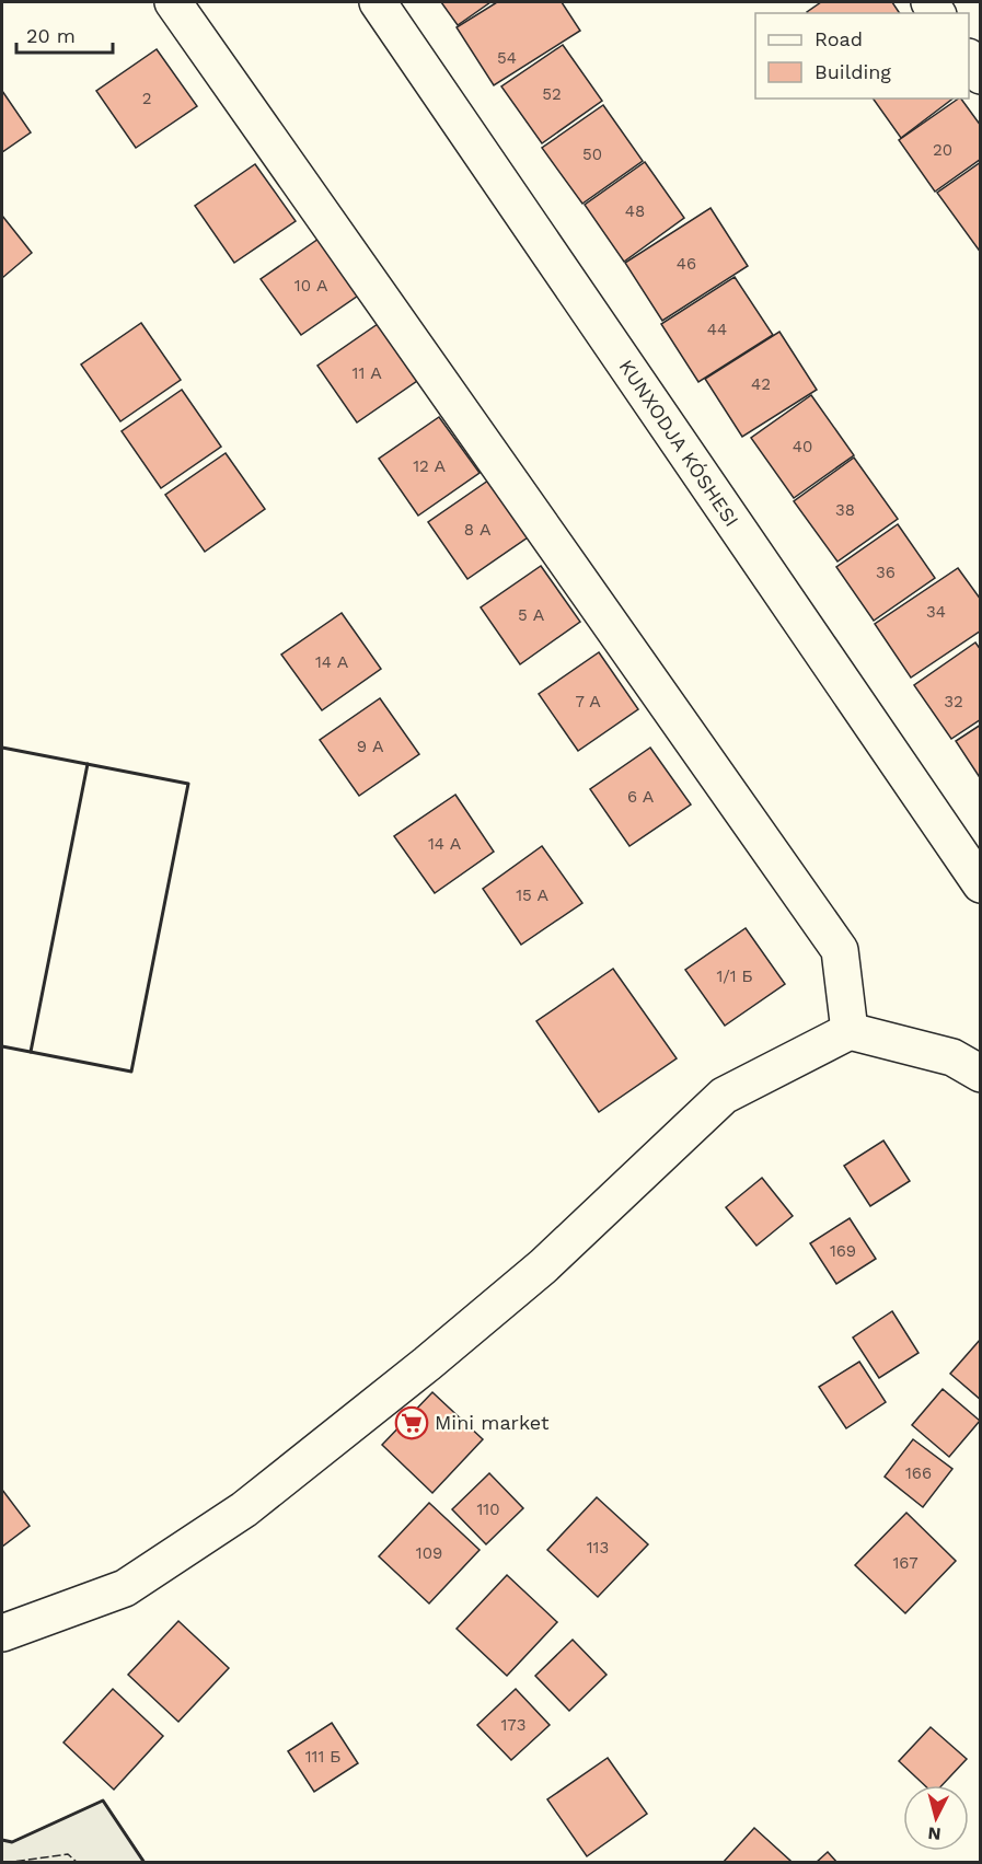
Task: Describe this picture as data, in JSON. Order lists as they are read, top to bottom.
{
  "streets": {
    "street": ["KUNXODJA KÓSHESI"]
  },
  "places": {
    "supermarket": ["Mini market"]
  },
  "house_numbers": [
    "54",
    "52",
    "2",
    "20",
    "50",
    "48",
    "46",
    "10 А",
    "44",
    "11 А",
    "42",
    "40",
    "12 А",
    "38",
    "8 А",
    "36",
    "34",
    "5 А",
    "14 А",
    "7 А",
    "32",
    "9 А",
    "6 А",
    "14 А",
    "15 А",
    "1/1 Б",
    "169",
    "166",
    "110",
    "113",
    "109",
    "167",
    "173",
    "111 Б"
  ],
  "legend": ["Road", "Building"],
  "scale_bar": "20 m",
  "north": "bottom"
}
